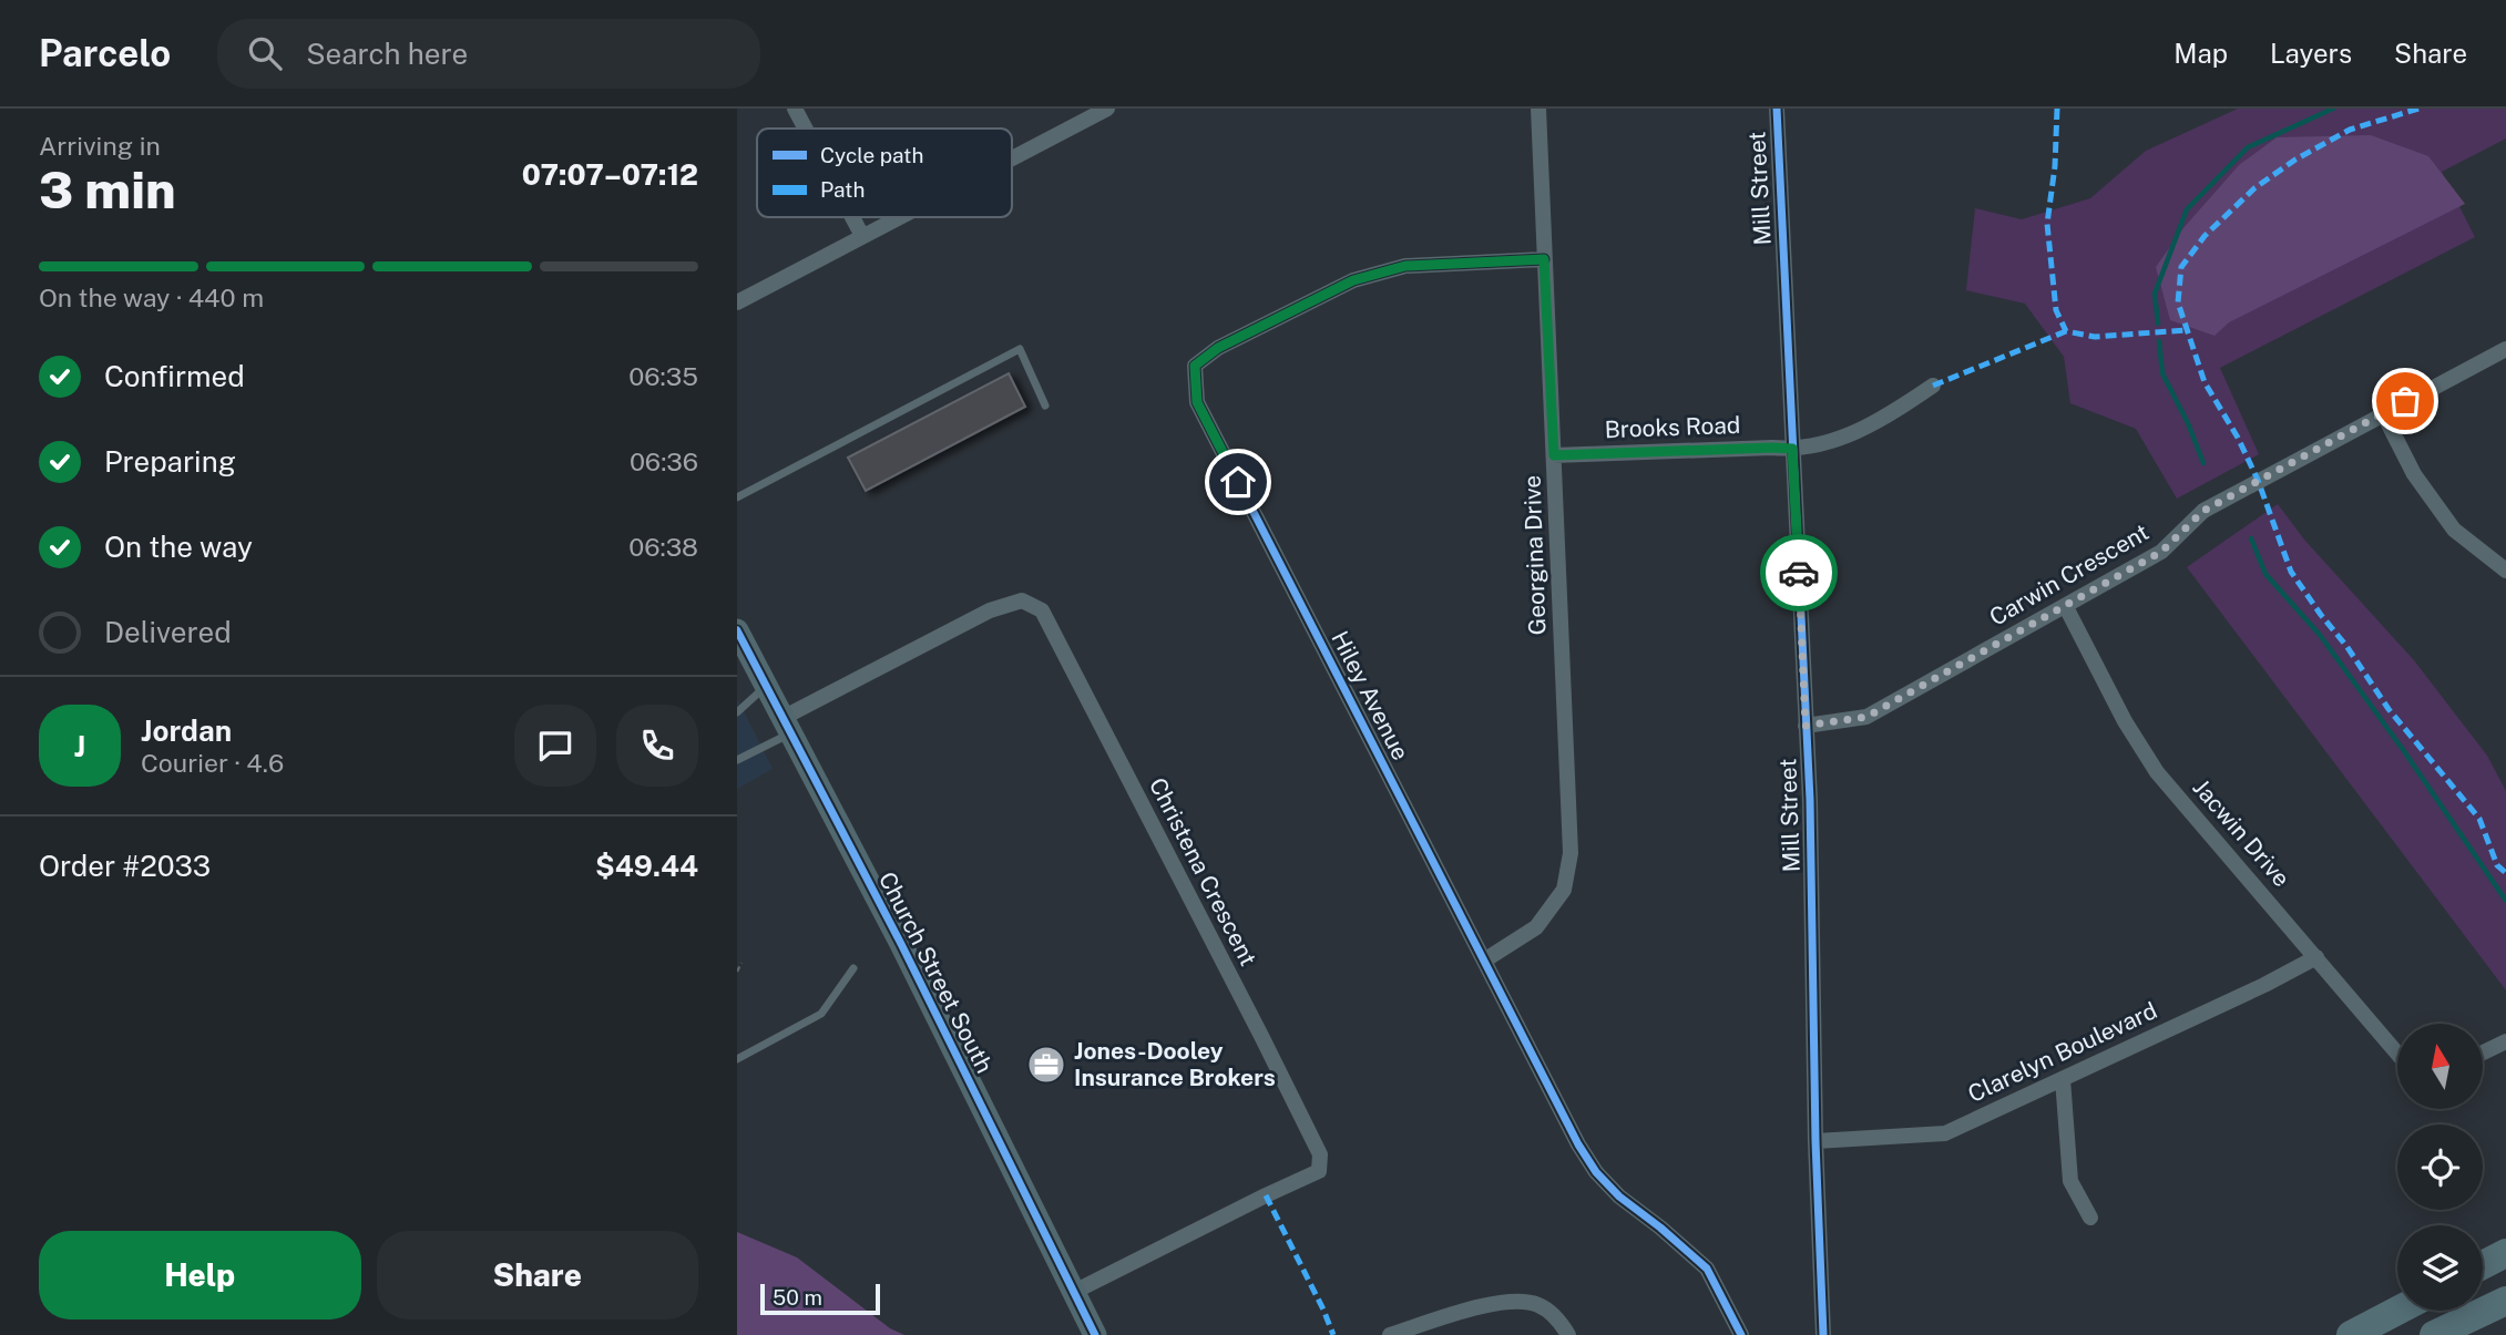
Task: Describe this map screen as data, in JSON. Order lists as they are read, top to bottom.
{
  "streets": {
    "main road": ["Church Street South"],
    "street": [
      "Mill Street",
      "Brooks Road",
      "Georgina Drive",
      "Carwin Crescent",
      "Hiley Avenue",
      "Jacwin Drive",
      "Christena Crescent",
      "Clarelyn Boulevard"
    ]
  },
  "crossings": [
    ["Mill Street", "Brooks Road"],
    ["Mill Street", "Carwin Crescent"],
    ["Mill Street", "Clarelyn Boulevard"],
    ["Brooks Road", "Georgina Drive"],
    ["Georgina Drive", "Hiley Avenue"],
    ["Carwin Crescent", "Jacwin Drive"],
    ["Jacwin Drive", "Clarelyn Boulevard"],
    ["Christena Crescent", "Church Street South"]
  ],
  "places": {
    "office": ["Jones-Dooley Insurance Brokers"]
  },
  "legend": ["Cycle path", "Path"],
  "scale_bar": "50 m",
  "north": "top",
  "page": {
    "header": "Parcelo",
    "search": "Search here",
    "nav": ["Map", "Layers", "Share"],
    "heading": ["3 min", "Arriving in", "07:07–07:12"],
    "panel": [
      "Jordan",
      "Courier · 4.6",
      "Order #2033",
      "$49.44"
    ],
    "bar": "On the way · 440 m",
    "list": [
      ["Confirmed", "06:35"],
      ["Preparing", "06:36"],
      ["On the way", "06:38"],
      "Delivered"
    ],
    "round": "J",
    "buttons": ["Help", "Share"],
    "scale": "50 m"
  }
}
